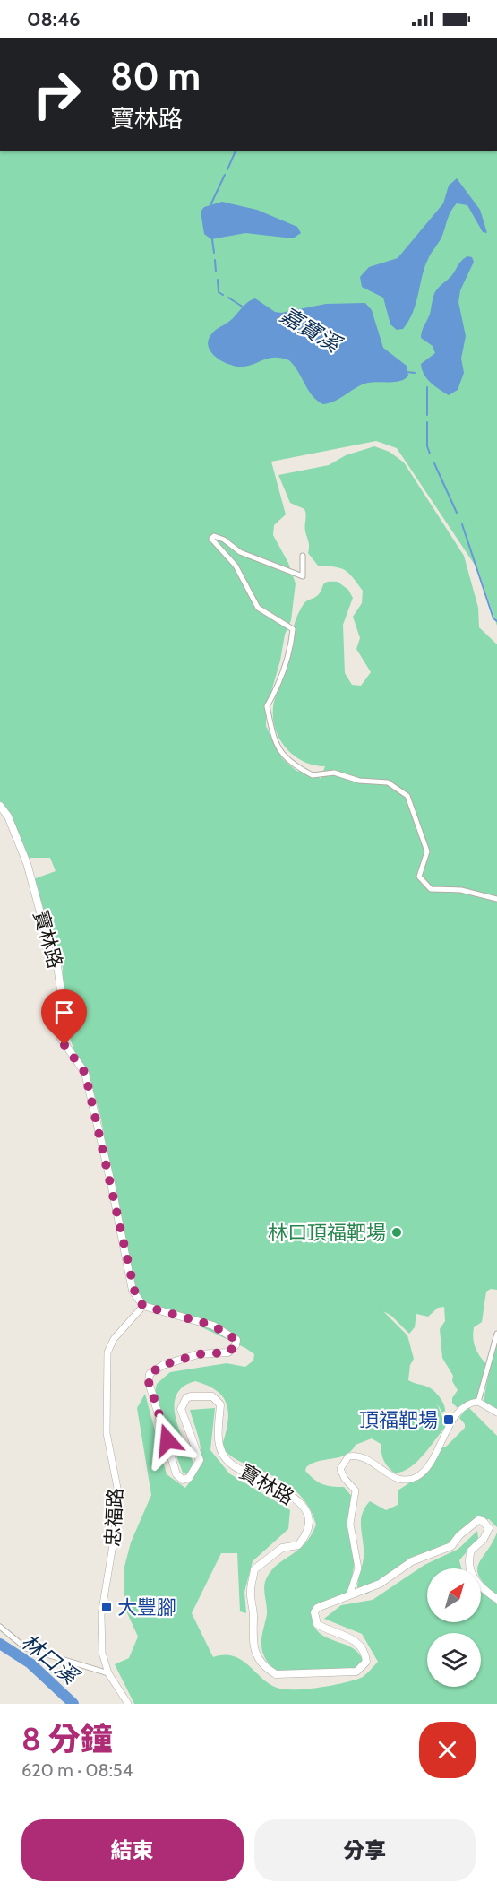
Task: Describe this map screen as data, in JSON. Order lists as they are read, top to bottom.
{
  "streets": {
    "main road": ["寶林路"],
    "street": ["忠福路"]
  },
  "crossings": [
    ["寶林路", "忠福路"]
  ],
  "water": ["嘉寶溪", "林口溪"],
  "places": {
    "other": ["林口頂福靶場"],
    "transit": ["頂福靶場", "大豐腳"]
  },
  "north": "top right",
  "page": {
    "status": "08:46",
    "turn": ["80 m", "寶林路"],
    "heading": ["8 分鐘", "620 m · 08:54"],
    "buttons": ["結束", "分享"]
  }
}
